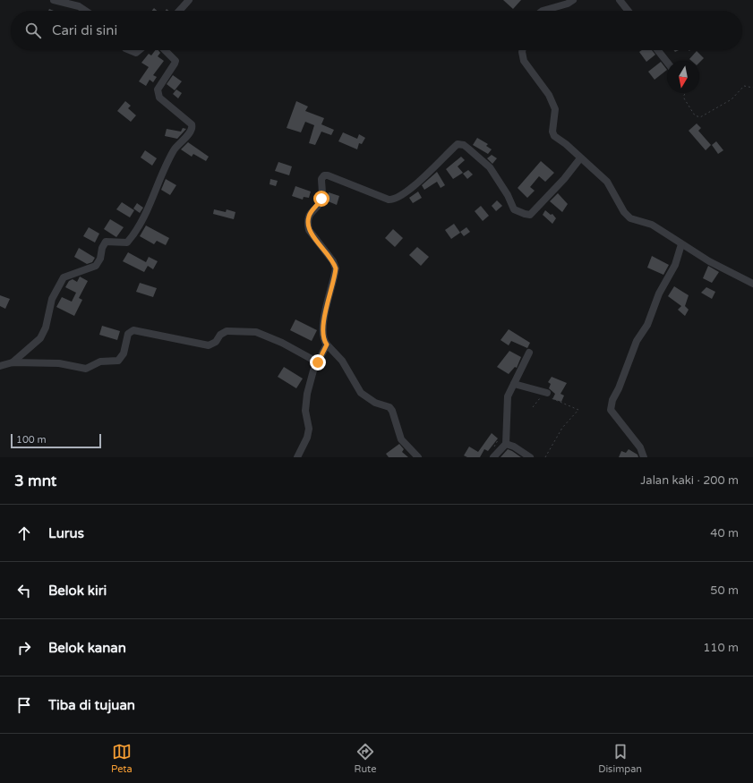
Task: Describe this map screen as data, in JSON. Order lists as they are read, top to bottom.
{
  "scale_bar": "100 m",
  "north": "bottom",
  "page": {
    "search": "Cari di sini",
    "scale": "100 m",
    "heading": ["3 mnt", "Jalan kaki · 200 m"],
    "list": [
      ["Lurus", "40 m"],
      ["Belok kiri", "50 m"],
      ["Belok kanan", "110 m"],
      "Tiba di tujuan"
    ],
    "nav": ["Peta", "Rute", "Disimpan"]
  }
}
